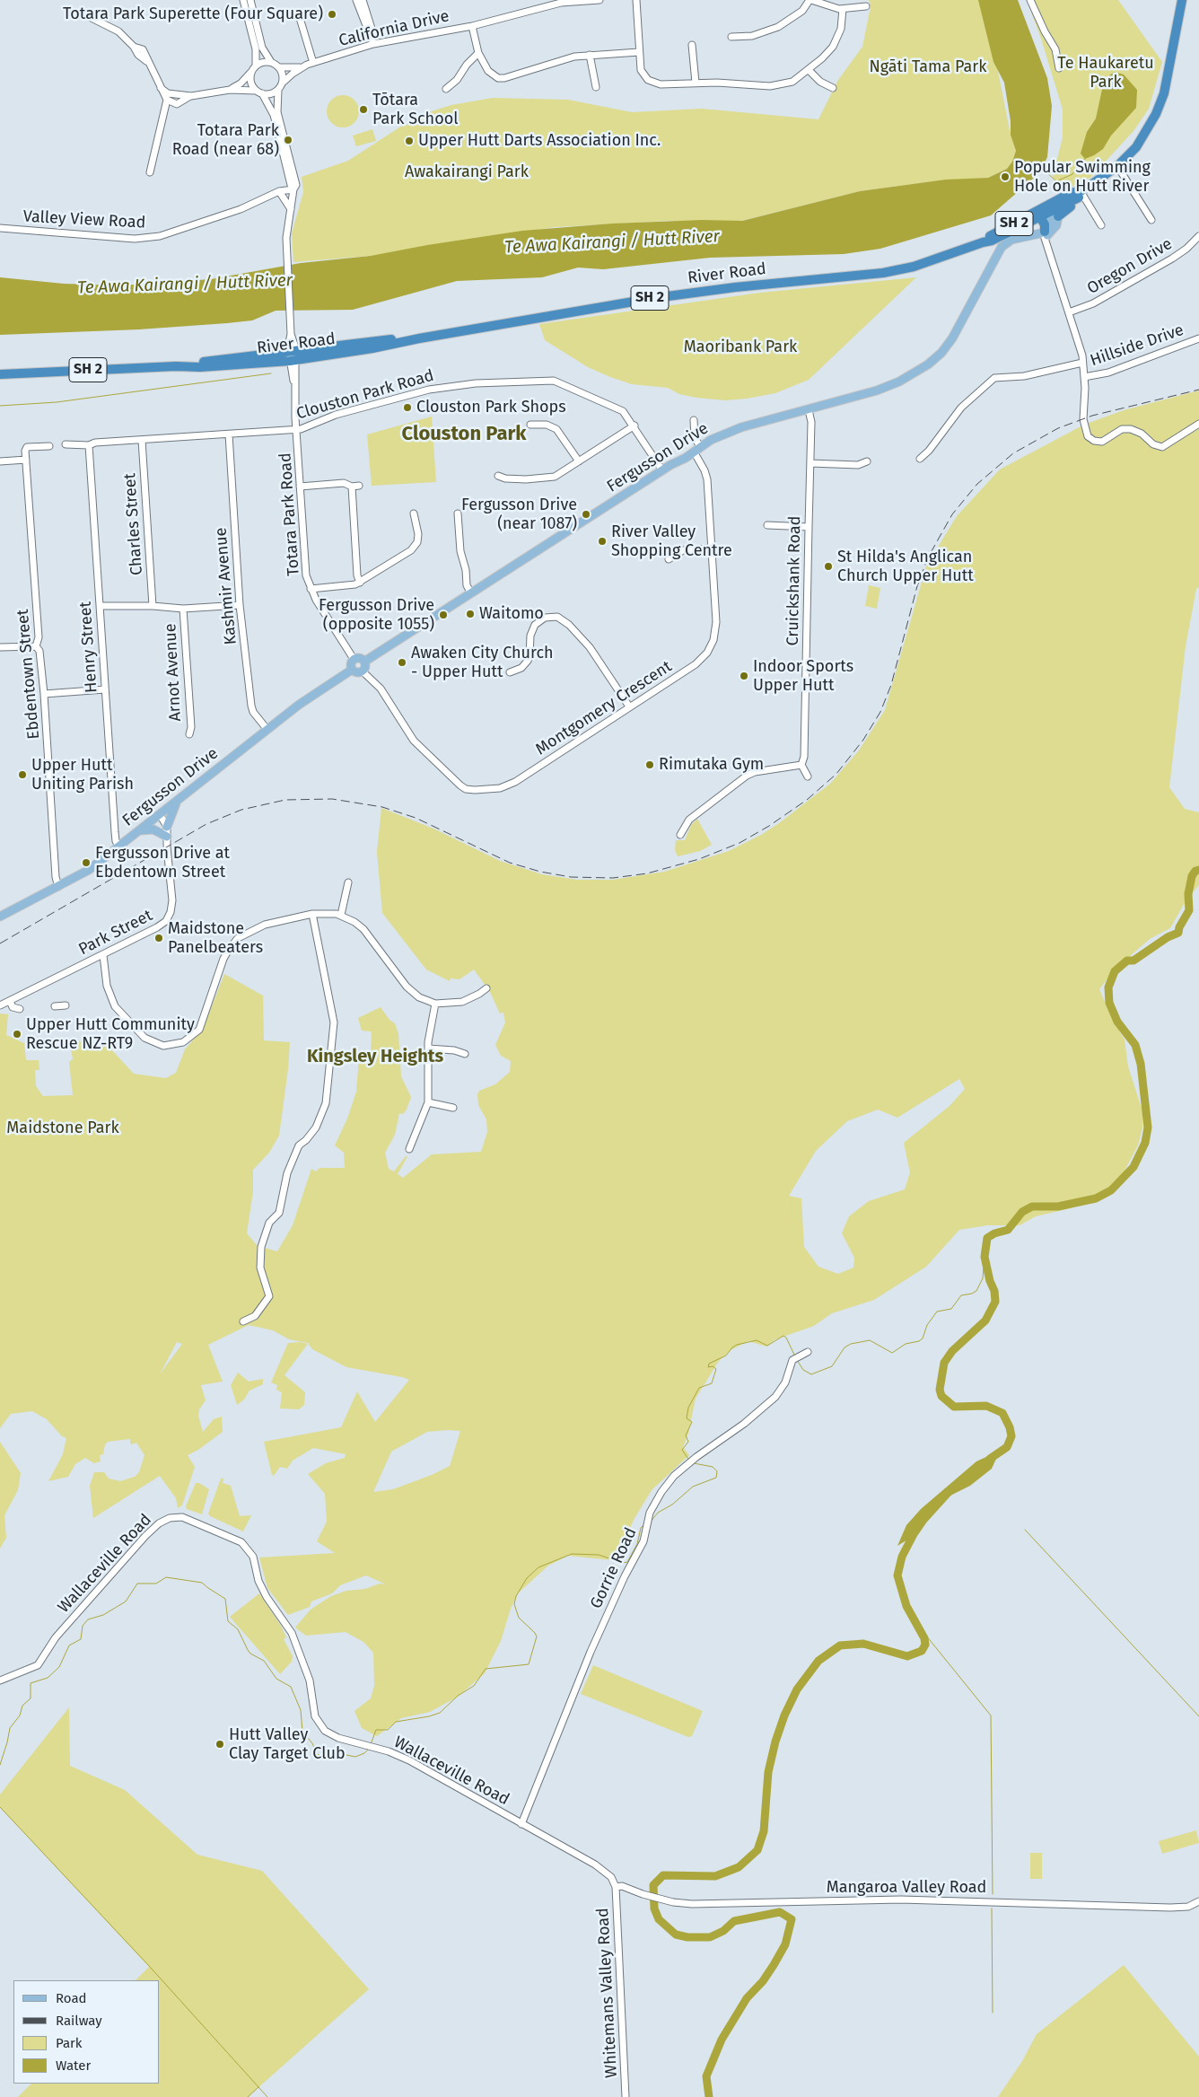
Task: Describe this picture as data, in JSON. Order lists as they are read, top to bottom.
{
  "streets": {
    "highway": ["SH 2", "River Road"],
    "main road": ["Fergusson Drive"],
    "street": [
      "California Drive",
      "Valley View Road",
      "Oregon Drive",
      "Hillside Drive",
      "Clouston Park Road",
      "Totara Park Road",
      "Charles Street",
      "Cruickshank Road",
      "Kashmir Avenue",
      "Henry Street",
      "Arnot Avenue",
      "Ebdentown Street",
      "Montgomery Crescent",
      "Park Street",
      "Wallaceville Road",
      "Gorrie Road",
      "Mangaroa Valley Road",
      "Whitemans Valley Road"
    ]
  },
  "crossings": [
    ["California Drive", "Totara Park Road"],
    ["Valley View Road", "Totara Park Road"],
    ["SH 2", "River Road"],
    ["River Road", "Totara Park Road"],
    ["Clouston Park Road", "Fergusson Drive"],
    ["Clouston Park Road", "Totara Park Road"],
    ["Clouston Park Road", "Charles Street"],
    ["Clouston Park Road", "Kashmir Avenue"],
    ["Clouston Park Road", "Henry Street"],
    ["Fergusson Drive", "Totara Park Road"],
    ["Fergusson Drive", "Cruickshank Road"],
    ["Fergusson Drive", "Kashmir Avenue"],
    ["Fergusson Drive", "Henry Street"],
    ["Fergusson Drive", "Ebdentown Street"],
    ["Fergusson Drive", "Montgomery Crescent"],
    ["Fergusson Drive", "Park Street"],
    ["Totara Park Road", "Montgomery Crescent"],
    ["Wallaceville Road", "Gorrie Road"],
    ["Wallaceville Road", "Mangaroa Valley Road"],
    ["Wallaceville Road", "Whitemans Valley Road"],
    ["Mangaroa Valley Road", "Whitemans Valley Road"]
  ],
  "districts": ["Clouston Park", "Kingsley Heights"],
  "water": ["Te Awa Kairangi / Hutt River"],
  "parks": [
    "Te Haukaretu Park",
    "Ngāti Tama Park",
    "Awakairangi Park",
    "Maoribank Park",
    "Maidstone Park"
  ],
  "places": [
    "Totara Park Superette (Four Square)",
    "Tōtara Park School",
    "Totara Park Road (near 68)",
    "Upper Hutt Darts Association Inc.",
    "Popular Swimming Hole on Hutt River",
    "Clouston Park Shops",
    "Fergusson Drive (near 1087)",
    "River Valley Shopping Centre",
    "St Hilda's Anglican Church Upper Hutt",
    "Waitomo",
    "Fergusson Drive (opposite 1055)",
    "Awaken City Church - Upper Hutt",
    "Indoor Sports Upper Hutt",
    "Rimutaka Gym",
    "Upper Hutt Uniting Parish",
    "Fergusson Drive at Ebdentown Street",
    "Maidstone Panelbeaters",
    "Upper Hutt Community Rescue NZ-RT9",
    "Hutt Valley Clay Target Club"
  ],
  "legend": [
    "Road",
    "Railway",
    "Park",
    "Water"
  ]
}
